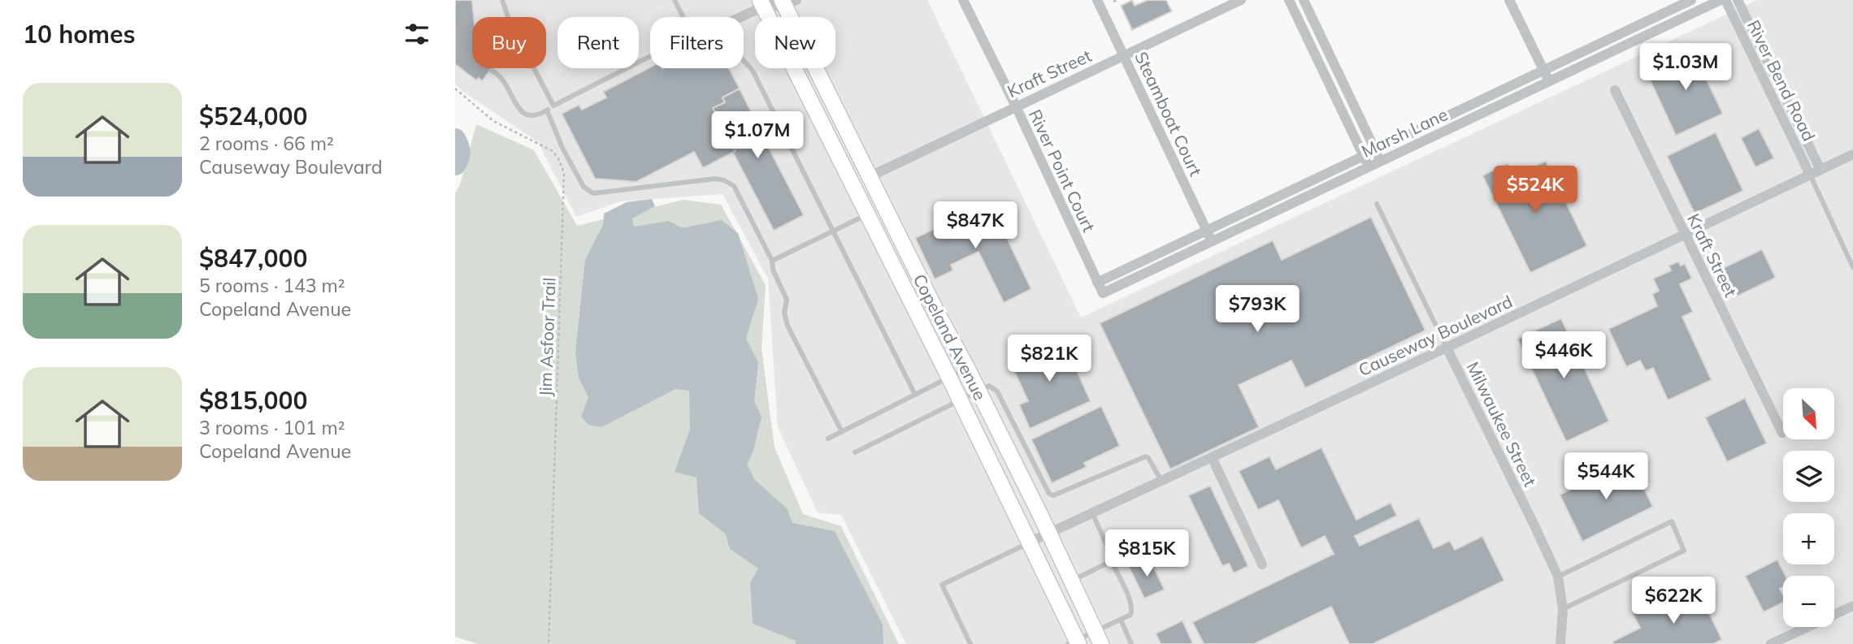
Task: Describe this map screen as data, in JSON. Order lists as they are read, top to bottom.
{
  "streets": {
    "highway": ["Copeland Avenue"],
    "street": [
      "Kraft Street",
      "River Bend Road",
      "Steamboat Court",
      "Marsh Lane",
      "River Point Court",
      "Causeway Boulevard",
      "Milwaukee Street"
    ],
    "path": ["Jim Asfoor Trail"]
  },
  "crossings": [
    ["Kraft Street", "Steamboat Court"],
    ["Kraft Street", "River Point Court"],
    ["Kraft Street", "Causeway Boulevard"],
    ["Kraft Street", "Copeland Avenue"],
    ["River Bend Road", "Causeway Boulevard"],
    ["Steamboat Court", "Marsh Lane"],
    ["Marsh Lane", "River Point Court"],
    ["Causeway Boulevard", "Copeland Avenue"],
    ["Causeway Boulevard", "Milwaukee Street"]
  ],
  "north": "bottom right",
  "page": {
    "heading": "10 homes",
    "chip": [
      "Buy",
      "Rent",
      "Filters",
      "New"
    ],
    "price": [
      "$1.03M",
      "$1.07M",
      "$524K",
      "$847K",
      "$793K",
      "$446K",
      "$821K",
      "$544K",
      "$815K",
      "$622K"
    ],
    "list": [
      {
        "name": "$524,000",
        "note": "2 rooms · 66 m² · Causeway Boulevard"
      },
      {
        "name": "$847,000",
        "note": "5 rooms · 143 m² · Copeland Avenue"
      },
      {
        "name": "$815,000",
        "note": "3 rooms · 101 m² · Copeland Avenue"
      }
    ],
    "map_buttons": ["+", "−"]
  }
}
